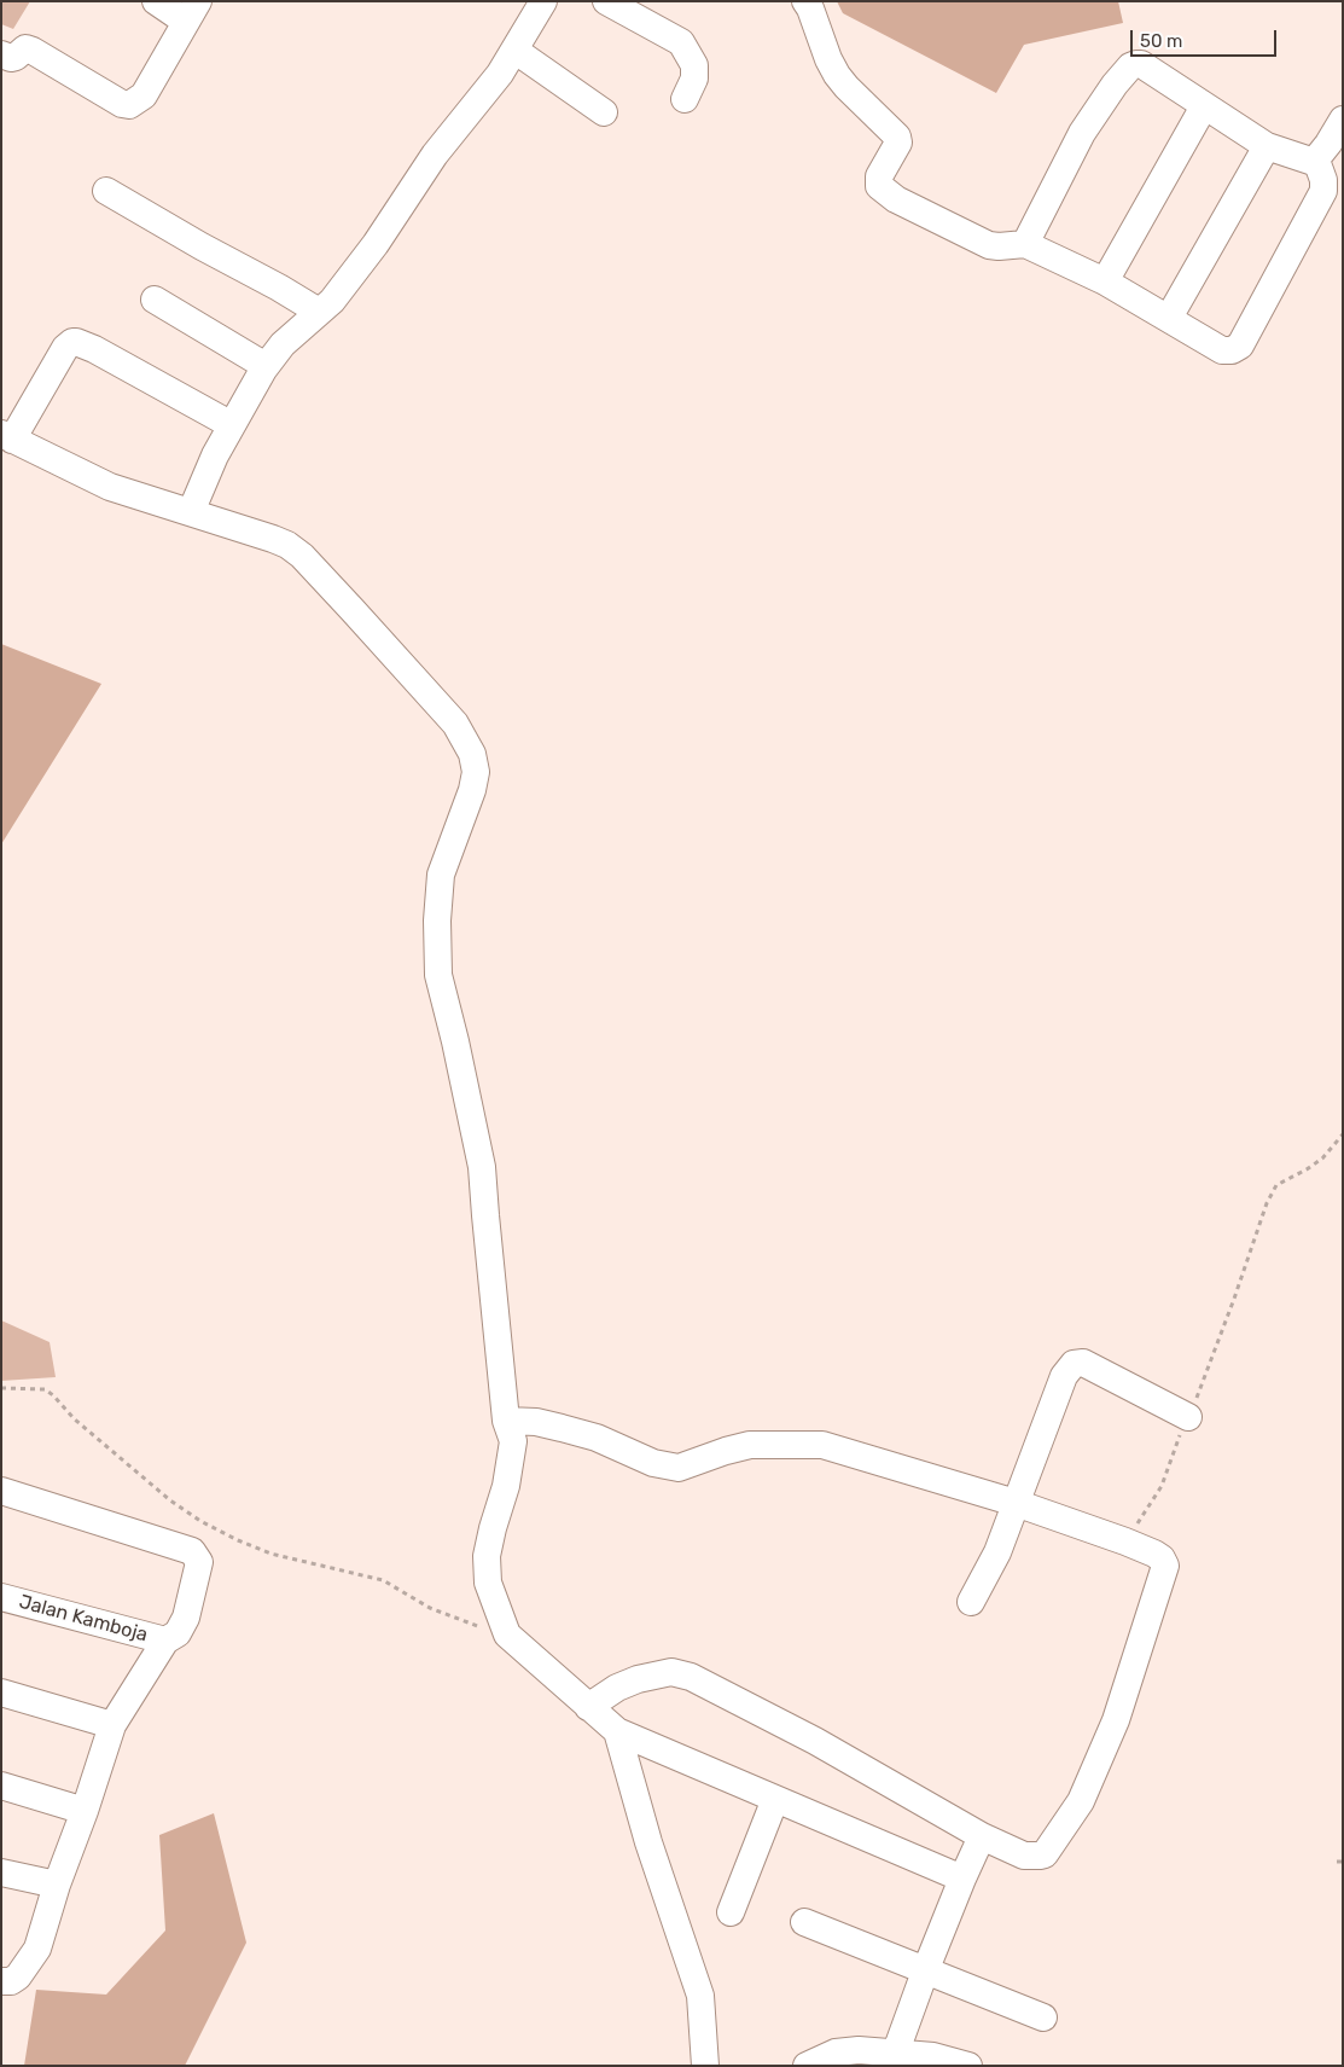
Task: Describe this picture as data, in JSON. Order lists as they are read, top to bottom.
{
  "streets": {
    "street": ["Jalan Kamboja"]
  },
  "scale_bar": "50 m"
}
